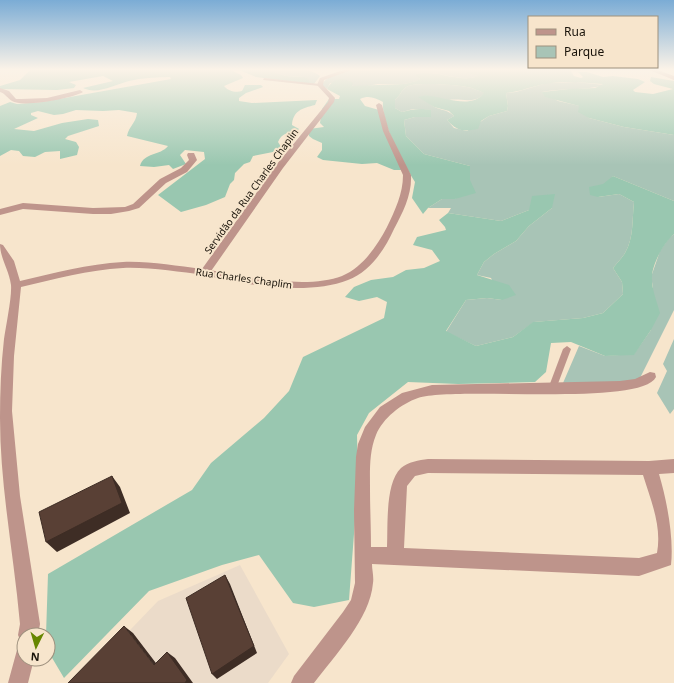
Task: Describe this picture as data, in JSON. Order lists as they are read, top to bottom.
{
  "streets": {
    "street": ["Servidão da Rua Charles Chaplin", "Rua Charles Chaplim"]
  },
  "crossings": [
    ["Servidão da Rua Charles Chaplin", "Rua Charles Chaplim"]
  ],
  "legend": ["Rua", "Parque"],
  "north": "bottom"
}
